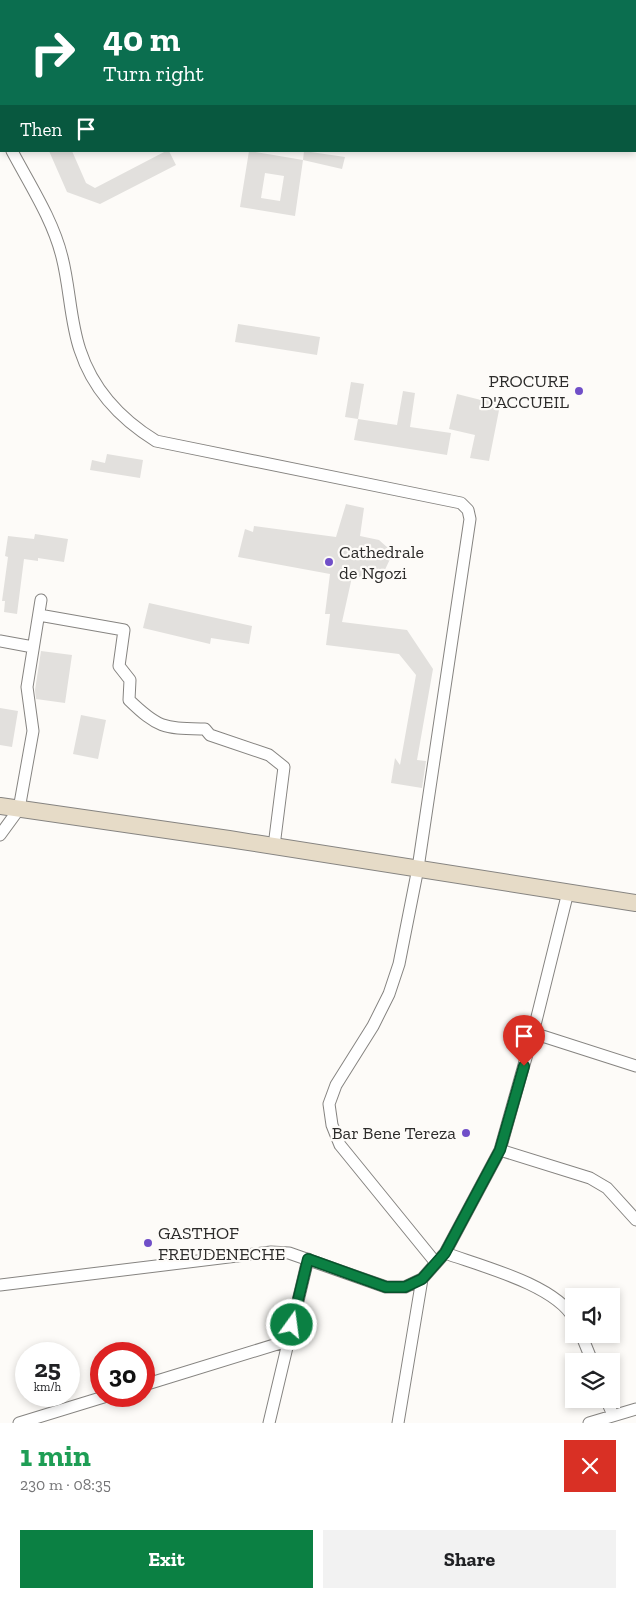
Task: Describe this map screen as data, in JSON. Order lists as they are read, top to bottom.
{
  "places": [
    "PROCURE D'ACCUEIL",
    "Cathedrale de Ngozi",
    "Bar Bene Tereza",
    "GASTHOF FREUDENECHE"
  ],
  "page": {
    "turn": ["40 m", "Turn right"],
    "then": "Then",
    "speed": "25 km/h",
    "limit": "30",
    "heading": ["1 min", "230 m · 08:35"],
    "buttons": ["Exit", "Share"]
  }
}
